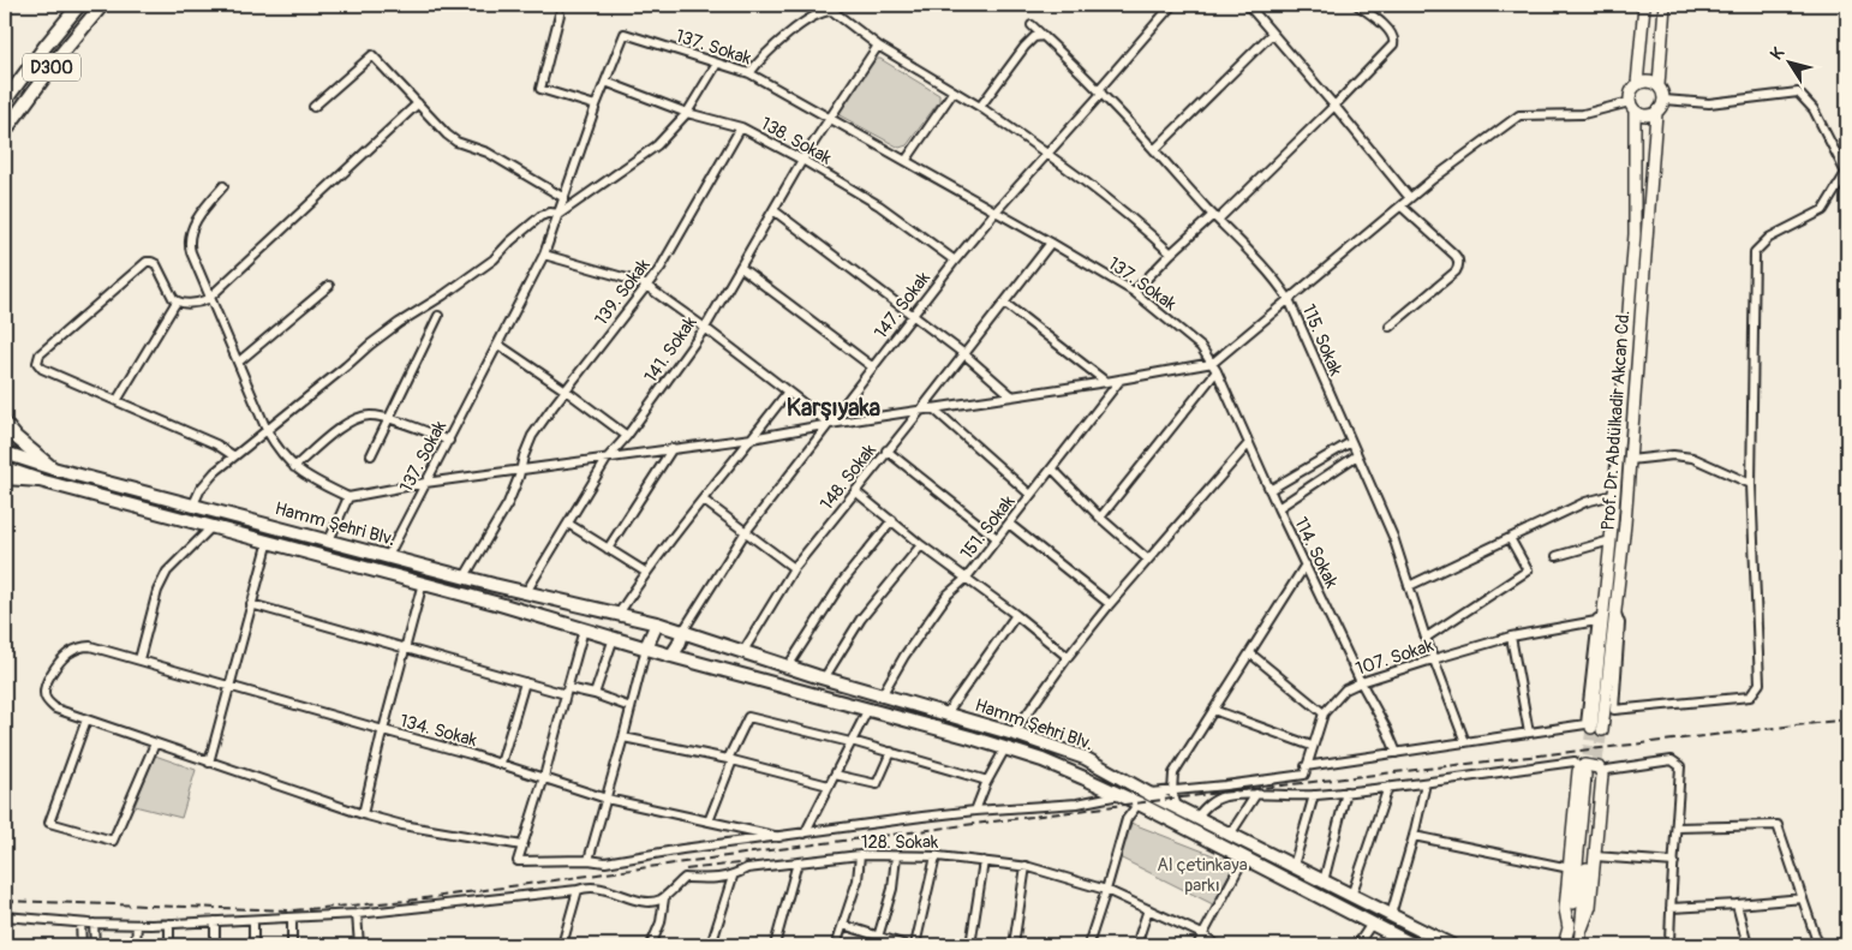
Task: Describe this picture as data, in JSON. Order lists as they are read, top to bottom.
{
  "streets": {
    "main road": ["D300", "Prof. Dr. Abdülkadir Akcan Cd.", "Hamm Şehri Blv."],
    "street": [
      "137. Sokak",
      "138. Sokak",
      "139. Sokak",
      "147. Sokak",
      "115. Sokak",
      "141. Sokak",
      "148. Sokak",
      "151. Sokak",
      "114. Sokak",
      "107. Sokak",
      "134. Sokak",
      "128. Sokak"
    ]
  },
  "crossings": [
    ["137. Sokak", "138. Sokak"],
    ["137. Sokak", "147. Sokak"],
    ["137. Sokak", "141. Sokak"],
    ["137. Sokak", "148. Sokak"],
    ["137. Sokak", "Hamm Şehri Blv."],
    ["137. Sokak", "114. Sokak"],
    ["138. Sokak", "139. Sokak"],
    ["138. Sokak", "147. Sokak"],
    ["138. Sokak", "141. Sokak"],
    ["139. Sokak", "Hamm Şehri Blv."],
    ["147. Sokak", "115. Sokak"],
    ["147. Sokak", "Hamm Şehri Blv."],
    ["115. Sokak", "107. Sokak"],
    ["141. Sokak", "Hamm Şehri Blv."],
    ["148. Sokak", "Hamm Şehri Blv."],
    ["Hamm Şehri Blv.", "151. Sokak"],
    ["114. Sokak", "107. Sokak"]
  ],
  "districts": ["Karşıyaka"],
  "parks": ["Al çetinkaya parkı"],
  "north": "top left"
}
